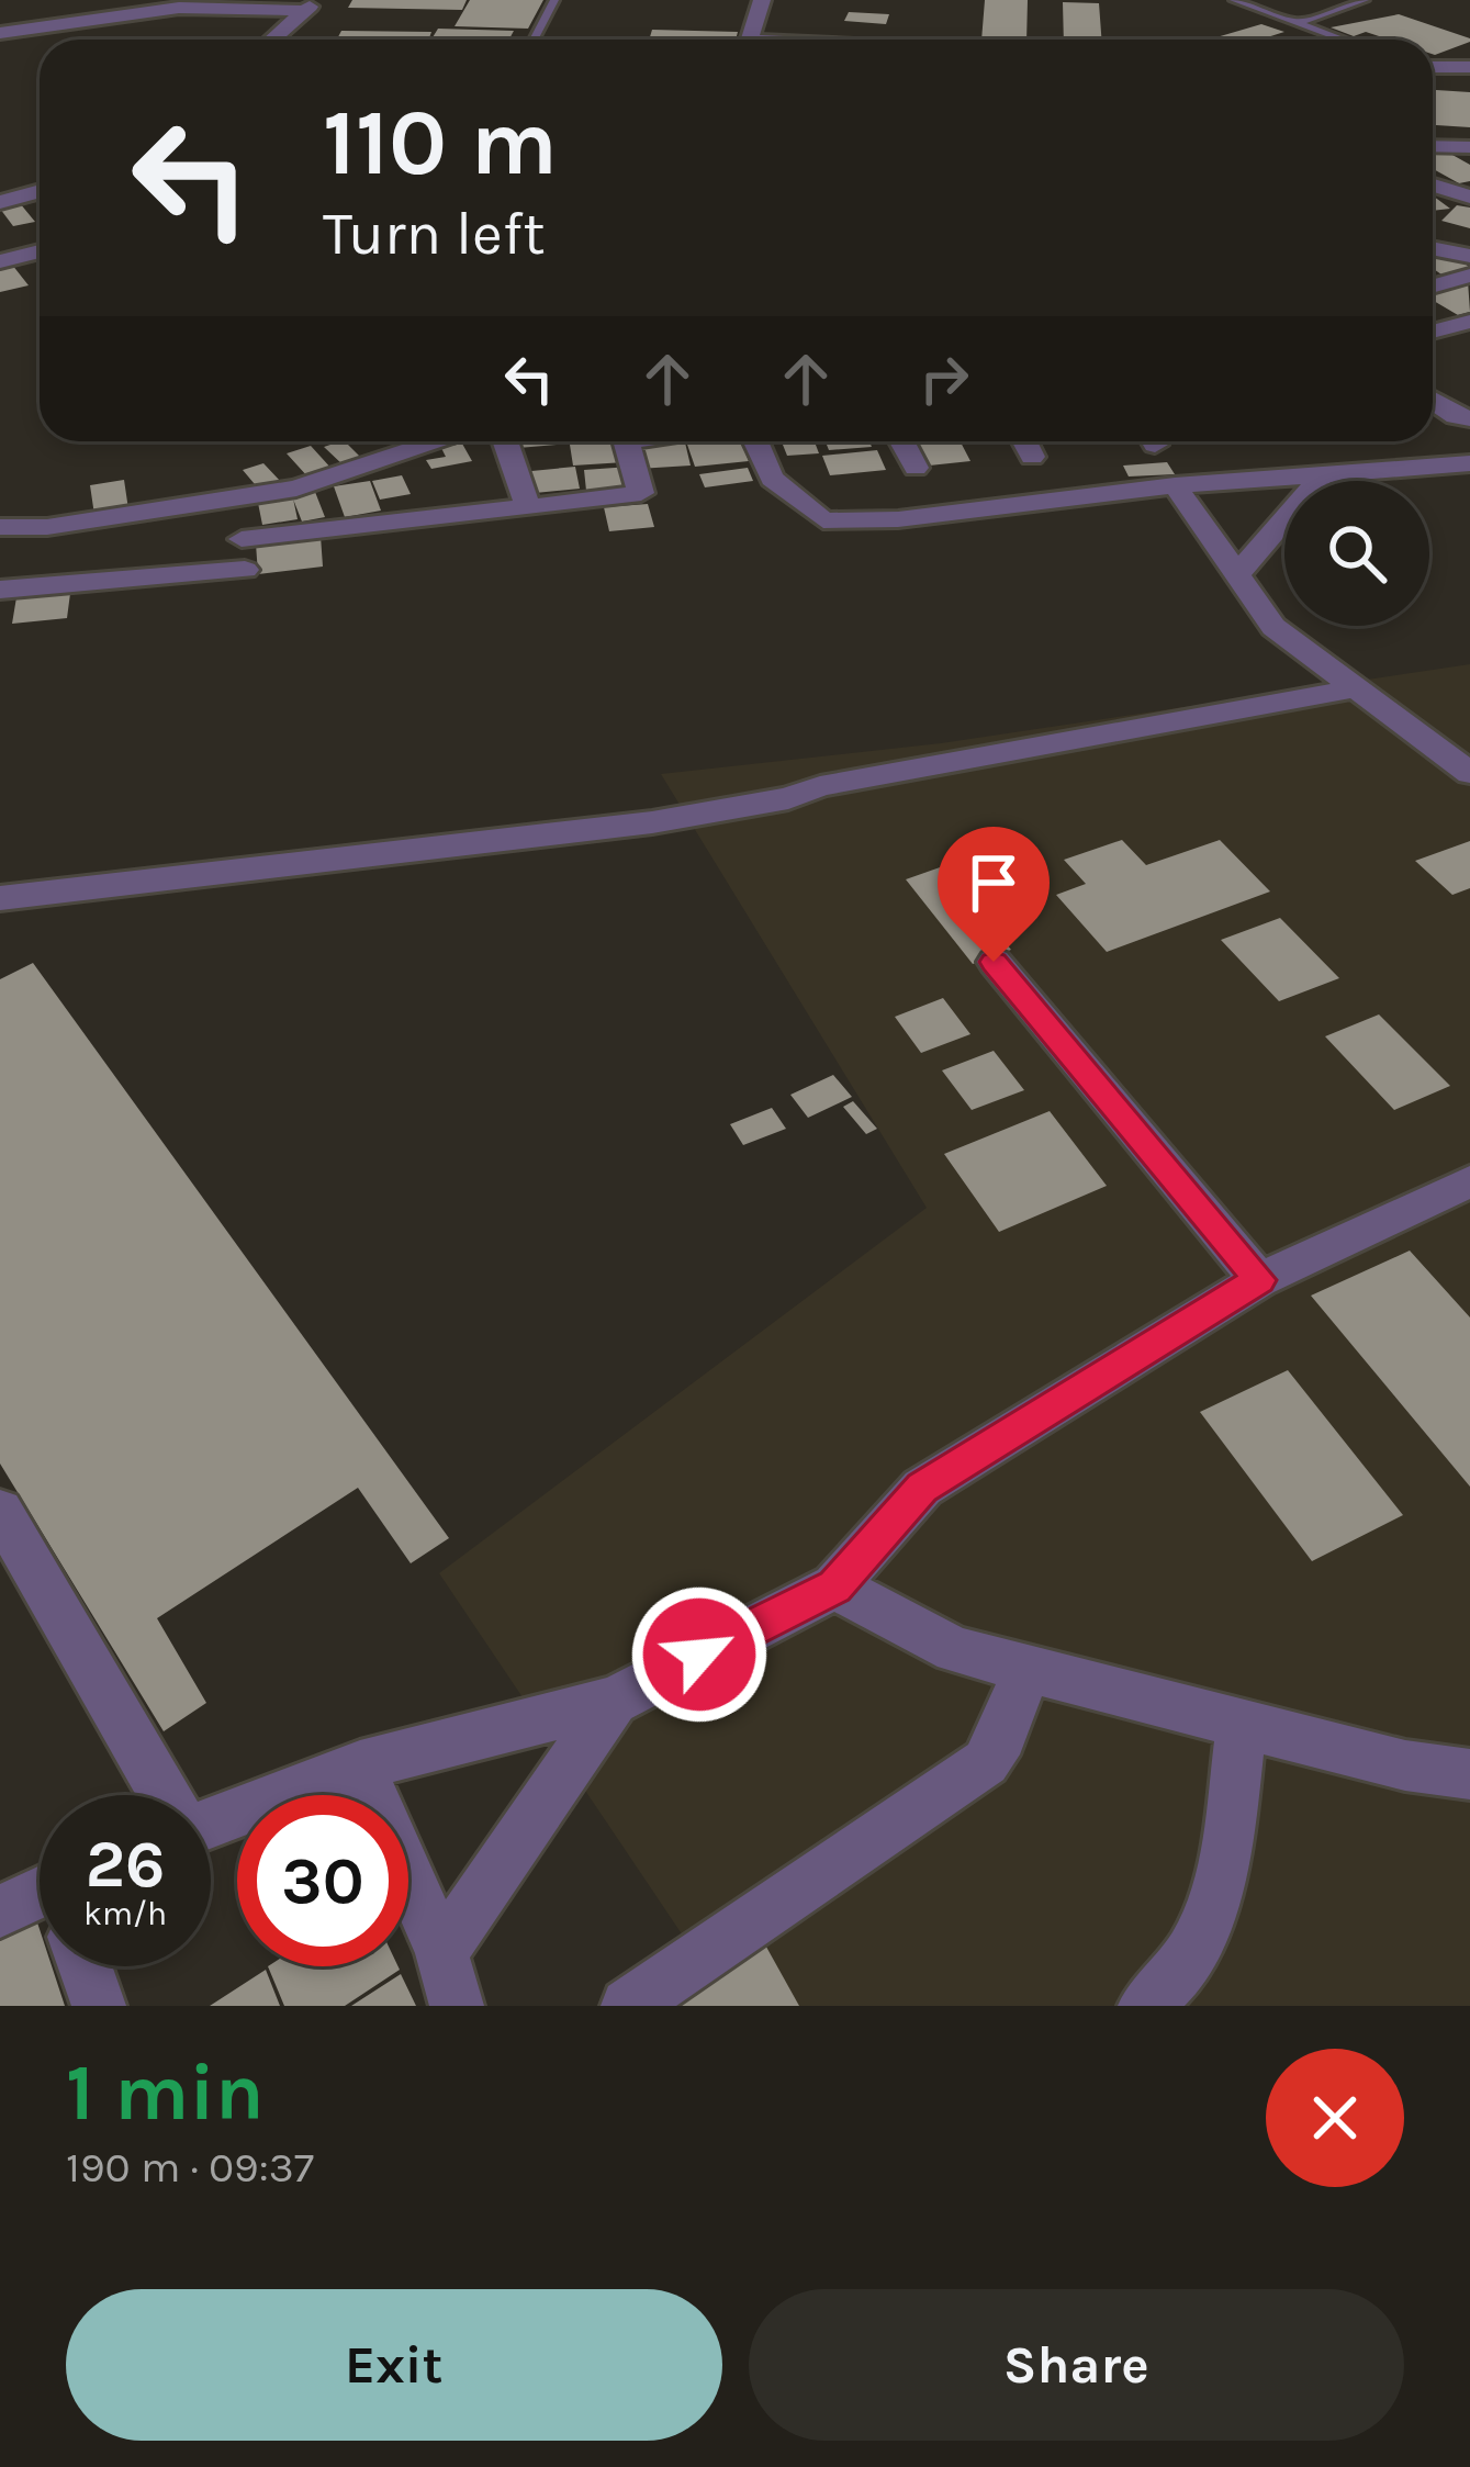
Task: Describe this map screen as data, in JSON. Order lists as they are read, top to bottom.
{
  "page": {
    "turn": ["110 m", "Turn left"],
    "speed": "26 km/h",
    "limit": "30",
    "heading": ["1 min", "190 m · 09:37"],
    "buttons": ["Exit", "Share"]
  }
}
